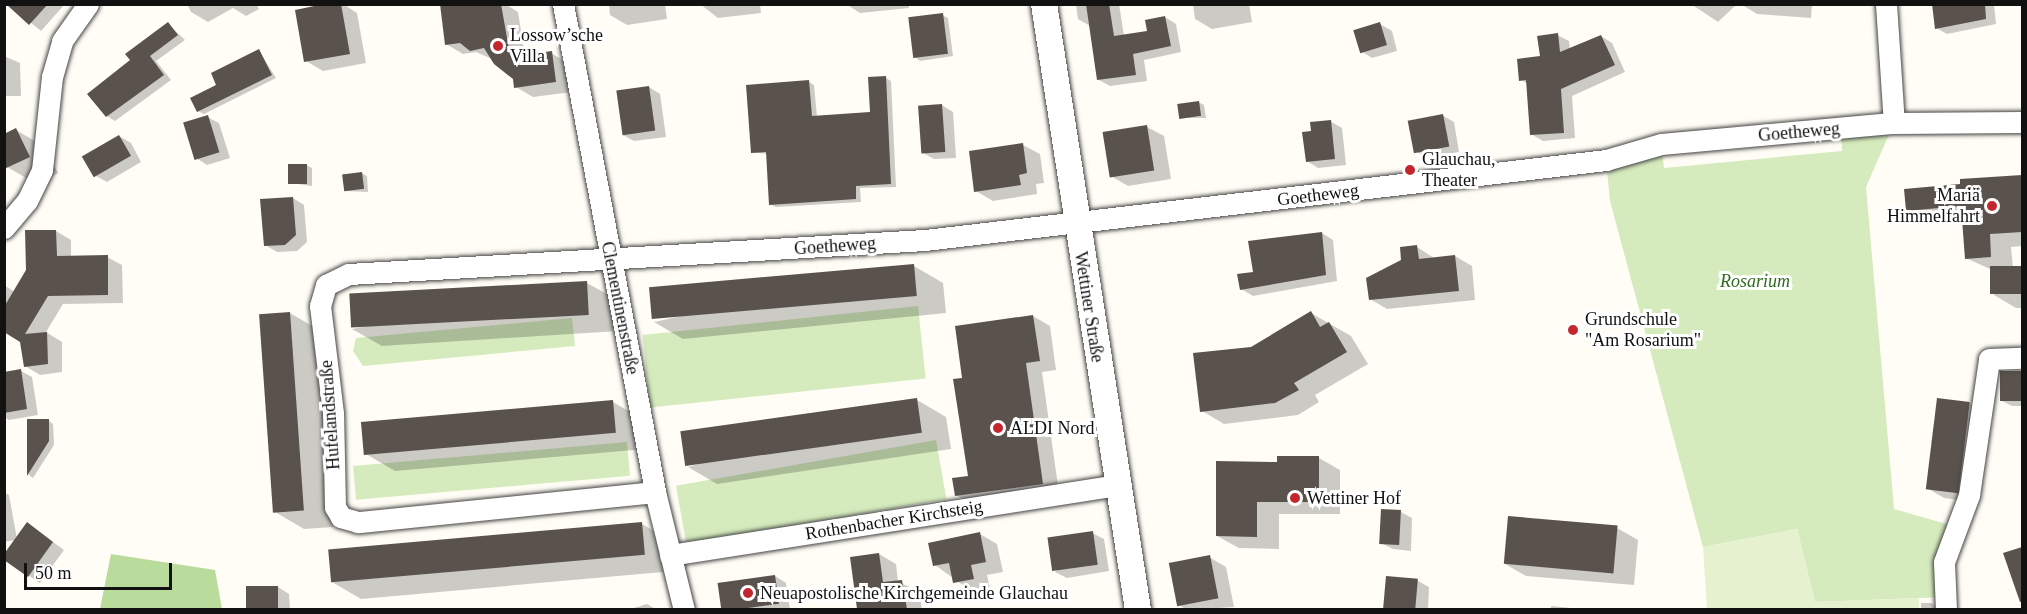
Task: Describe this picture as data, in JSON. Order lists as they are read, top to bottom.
{
  "streets": {
    "street": [
      "Goetheweg",
      "Wettiner Straße",
      "Clementinenstraße",
      "Hufelandstraße",
      "Rothenbacher Kirchsteig"
    ]
  },
  "crossings": [
    ["Goetheweg", "Wettiner Straße"],
    ["Goetheweg", "Clementinenstraße"],
    ["Goetheweg", "Hufelandstraße"],
    ["Wettiner Straße", "Rothenbacher Kirchsteig"],
    ["Clementinenstraße", "Hufelandstraße"],
    ["Clementinenstraße", "Rothenbacher Kirchsteig"]
  ],
  "parks": ["Rosarium"],
  "places": [
    "Lossow’sche Villa",
    "Glauchau, Theater",
    "Mariä Himmelfahrt",
    "Grundschule \"Am Rosarium\"",
    "ALDI Nord",
    "Wettiner Hof",
    "Neuapostolische Kirchgemeinde Glauchau"
  ],
  "scale_bar": "50 m"
}
